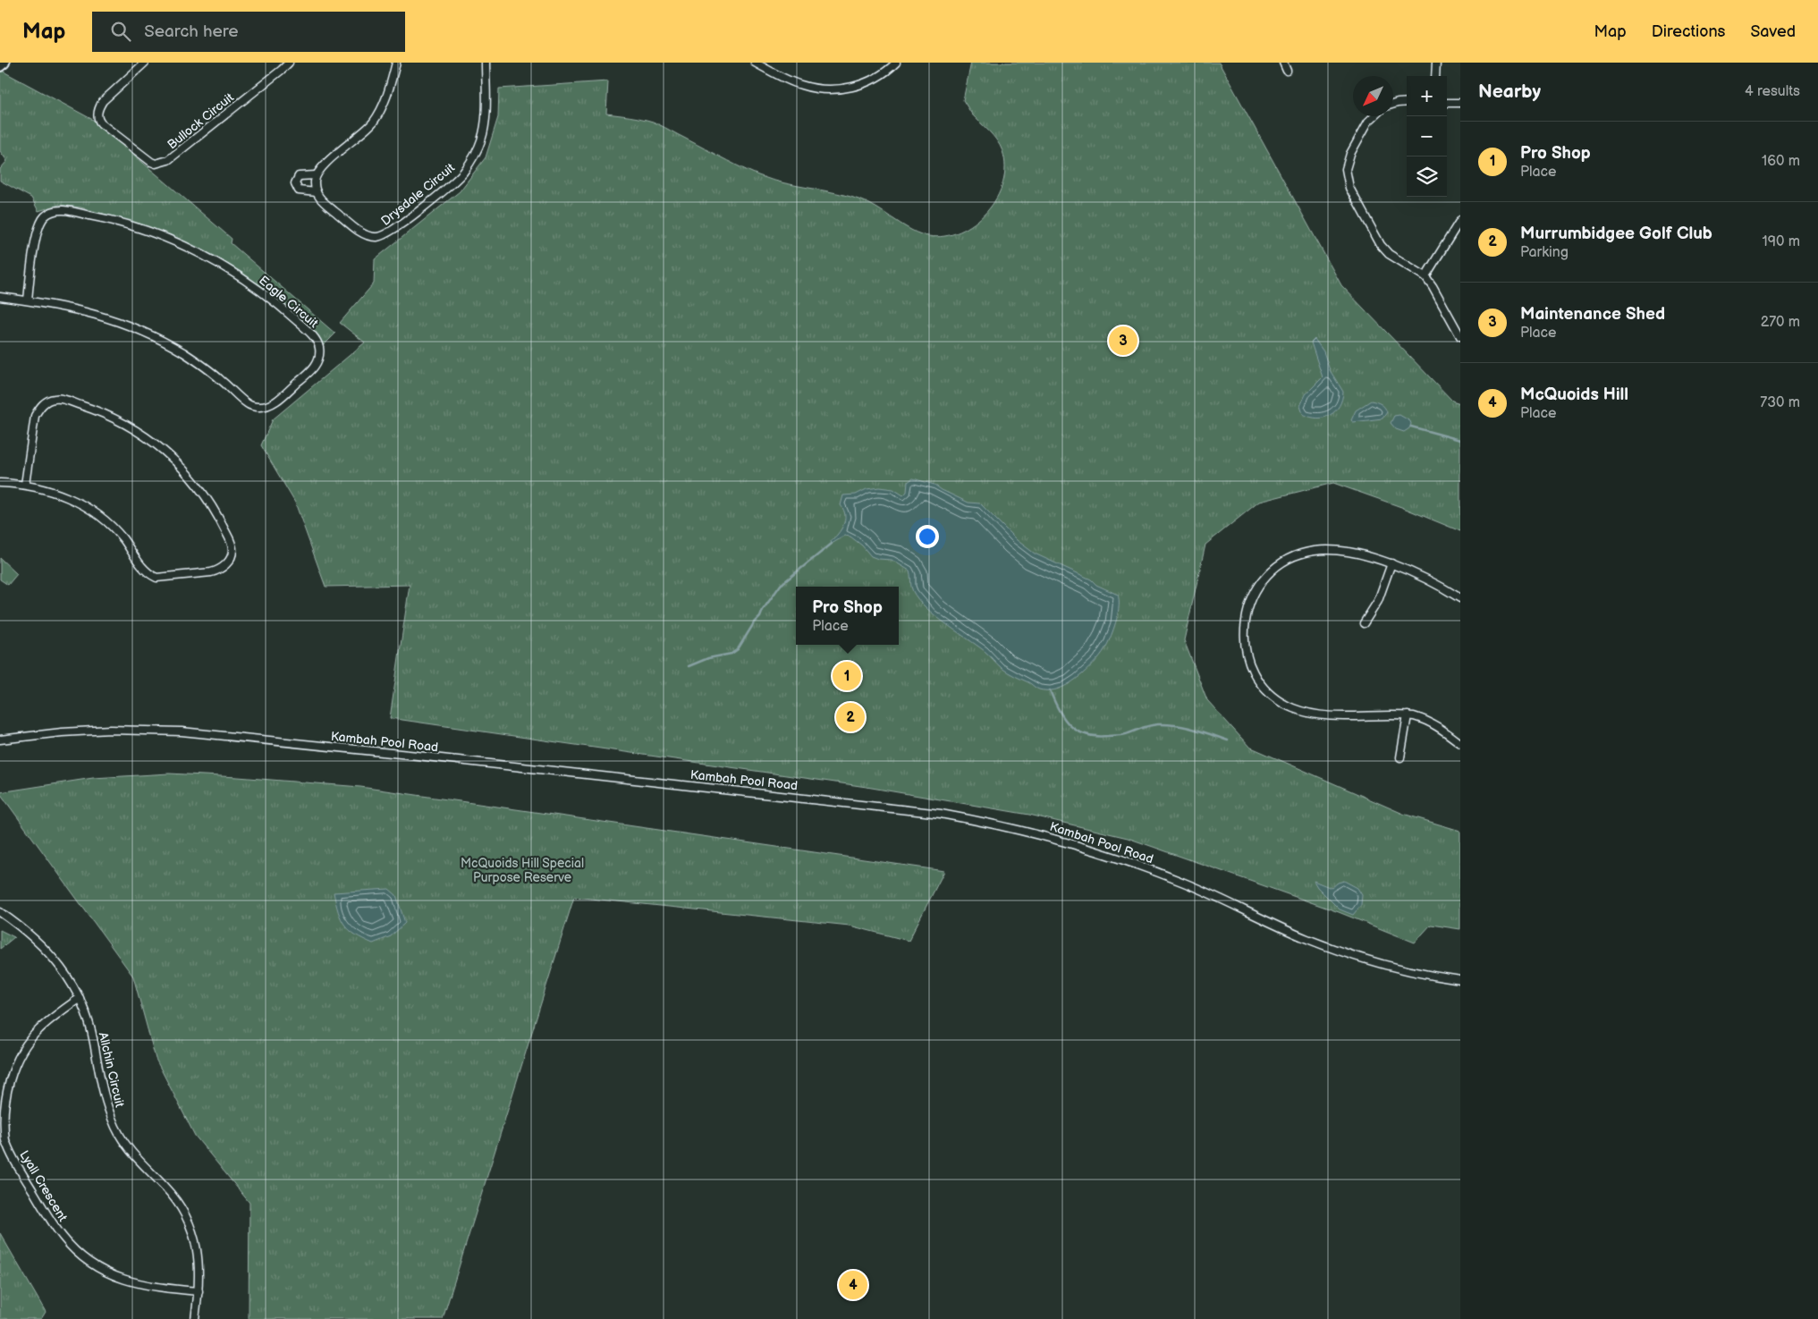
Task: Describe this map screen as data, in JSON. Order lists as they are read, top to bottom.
{
  "streets": {
    "street": [
      "Bullock Circuit",
      "Drysdale Circuit",
      "Eagle Circuit",
      "Kambah Pool Road",
      "Allchin Circuit",
      "Lyall Crescent"
    ]
  },
  "crossings": [
    ["Allchin Circuit", "Lyall Crescent"]
  ],
  "parks": ["McQuoids Hill Special Purpose Reserve"],
  "north": "bottom left",
  "page": {
    "header": "Map",
    "search": "Search here",
    "nav": ["Map", "Directions", "Saved"],
    "heading": ["Nearby", "4 results"],
    "map_buttons": ["+", "−"],
    "list": [
      {
        "mark": "1",
        "name": "Pro Shop",
        "note": "Place",
        "value": "160 m"
      },
      {
        "mark": "2",
        "name": "Murrumbidgee Golf Club",
        "note": "Parking",
        "value": "190 m"
      },
      {
        "mark": "3",
        "name": "Maintenance Shed",
        "note": "Place",
        "value": "270 m"
      },
      {
        "mark": "4",
        "name": "McQuoids Hill",
        "note": "Place",
        "value": "730 m"
      }
    ],
    "pins": [
      "3",
      "1",
      "2",
      "4"
    ],
    "popup": ["Pro Shop", "Place"]
  }
}
